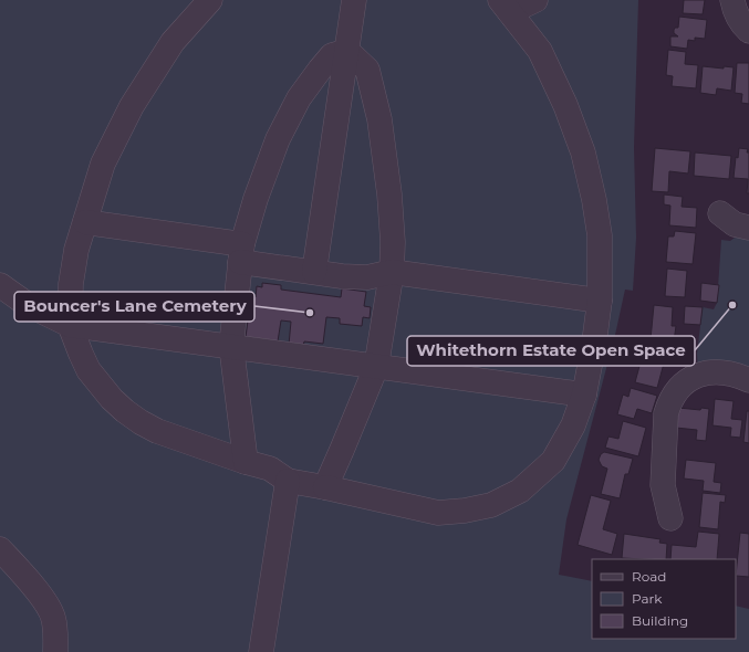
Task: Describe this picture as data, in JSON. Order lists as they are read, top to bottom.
{
  "places": ["Whitethorn Estate Open Space", "Bouncer's Lane Cemetery"],
  "legend": ["Road", "Park", "Building"]
}
